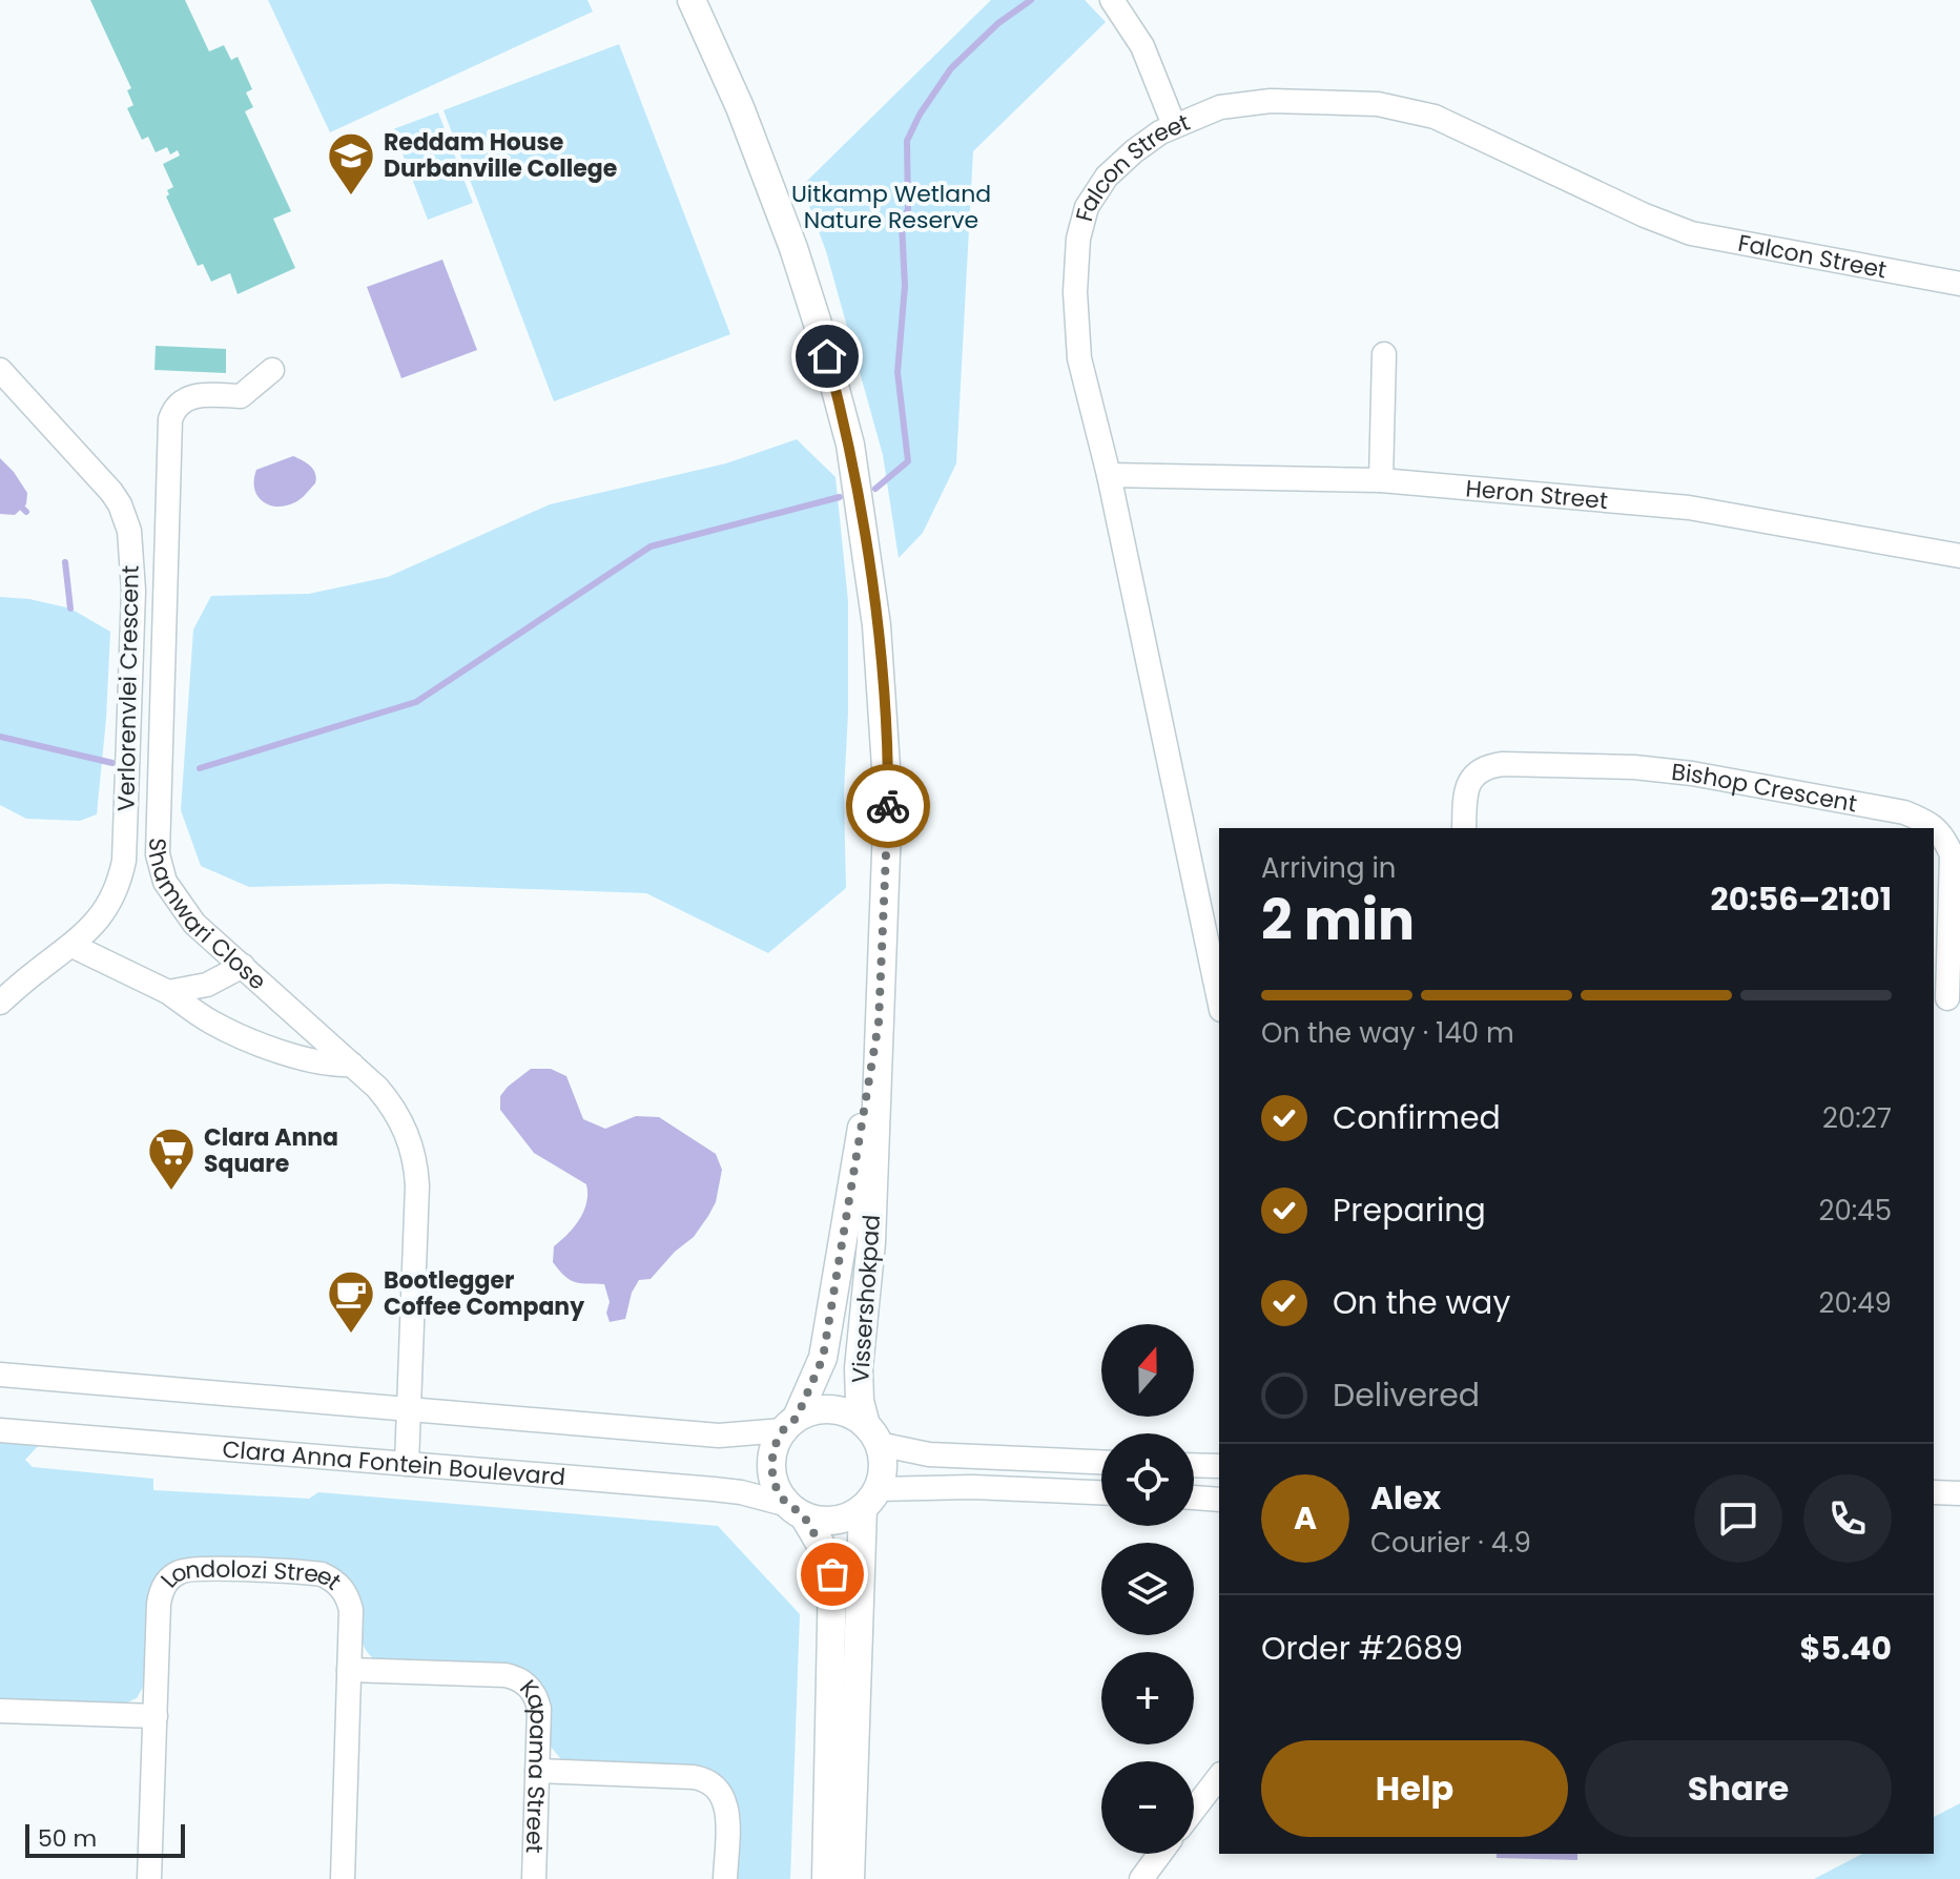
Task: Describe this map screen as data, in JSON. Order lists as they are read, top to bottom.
{
  "streets": {
    "main road": ["Vissershokpad"],
    "street": [
      "Falcon Street",
      "Heron Street",
      "Verlorenvlei Crescent",
      "Bishop Crescent",
      "Shamwari Close",
      "Clara Anna Fontein Boulevard",
      "Londolozi Street",
      "Kapama Street"
    ]
  },
  "crossings": [
    ["Falcon Street", "Heron Street"],
    ["Shamwari Close", "Clara Anna Fontein Boulevard"],
    ["Vissershokpad", "Clara Anna Fontein Boulevard"],
    ["Londolozi Street", "Kapama Street"]
  ],
  "parks": ["Uitkamp Wetland Nature Reserve"],
  "places": {
    "school or university": ["Reddam House Durbanville College"],
    "supermarket": ["Clara Anna Square"],
    "cafe": ["Bootlegger Coffee Company"]
  },
  "scale_bar": "50 m",
  "north": "top",
  "page": {
    "heading": ["2 min", "Arriving in", "20:56–21:01"],
    "panel": [
      "Alex",
      "Courier · 4.9",
      "Order #2689",
      "$5.40"
    ],
    "bar": "On the way · 140 m",
    "list": [
      ["Confirmed", "20:27"],
      ["Preparing", "20:45"],
      ["On the way", "20:49"],
      "Delivered"
    ],
    "map_buttons": ["+", "−"],
    "round": "A",
    "buttons": ["Help", "Share"],
    "scale": "50 m"
  }
}
